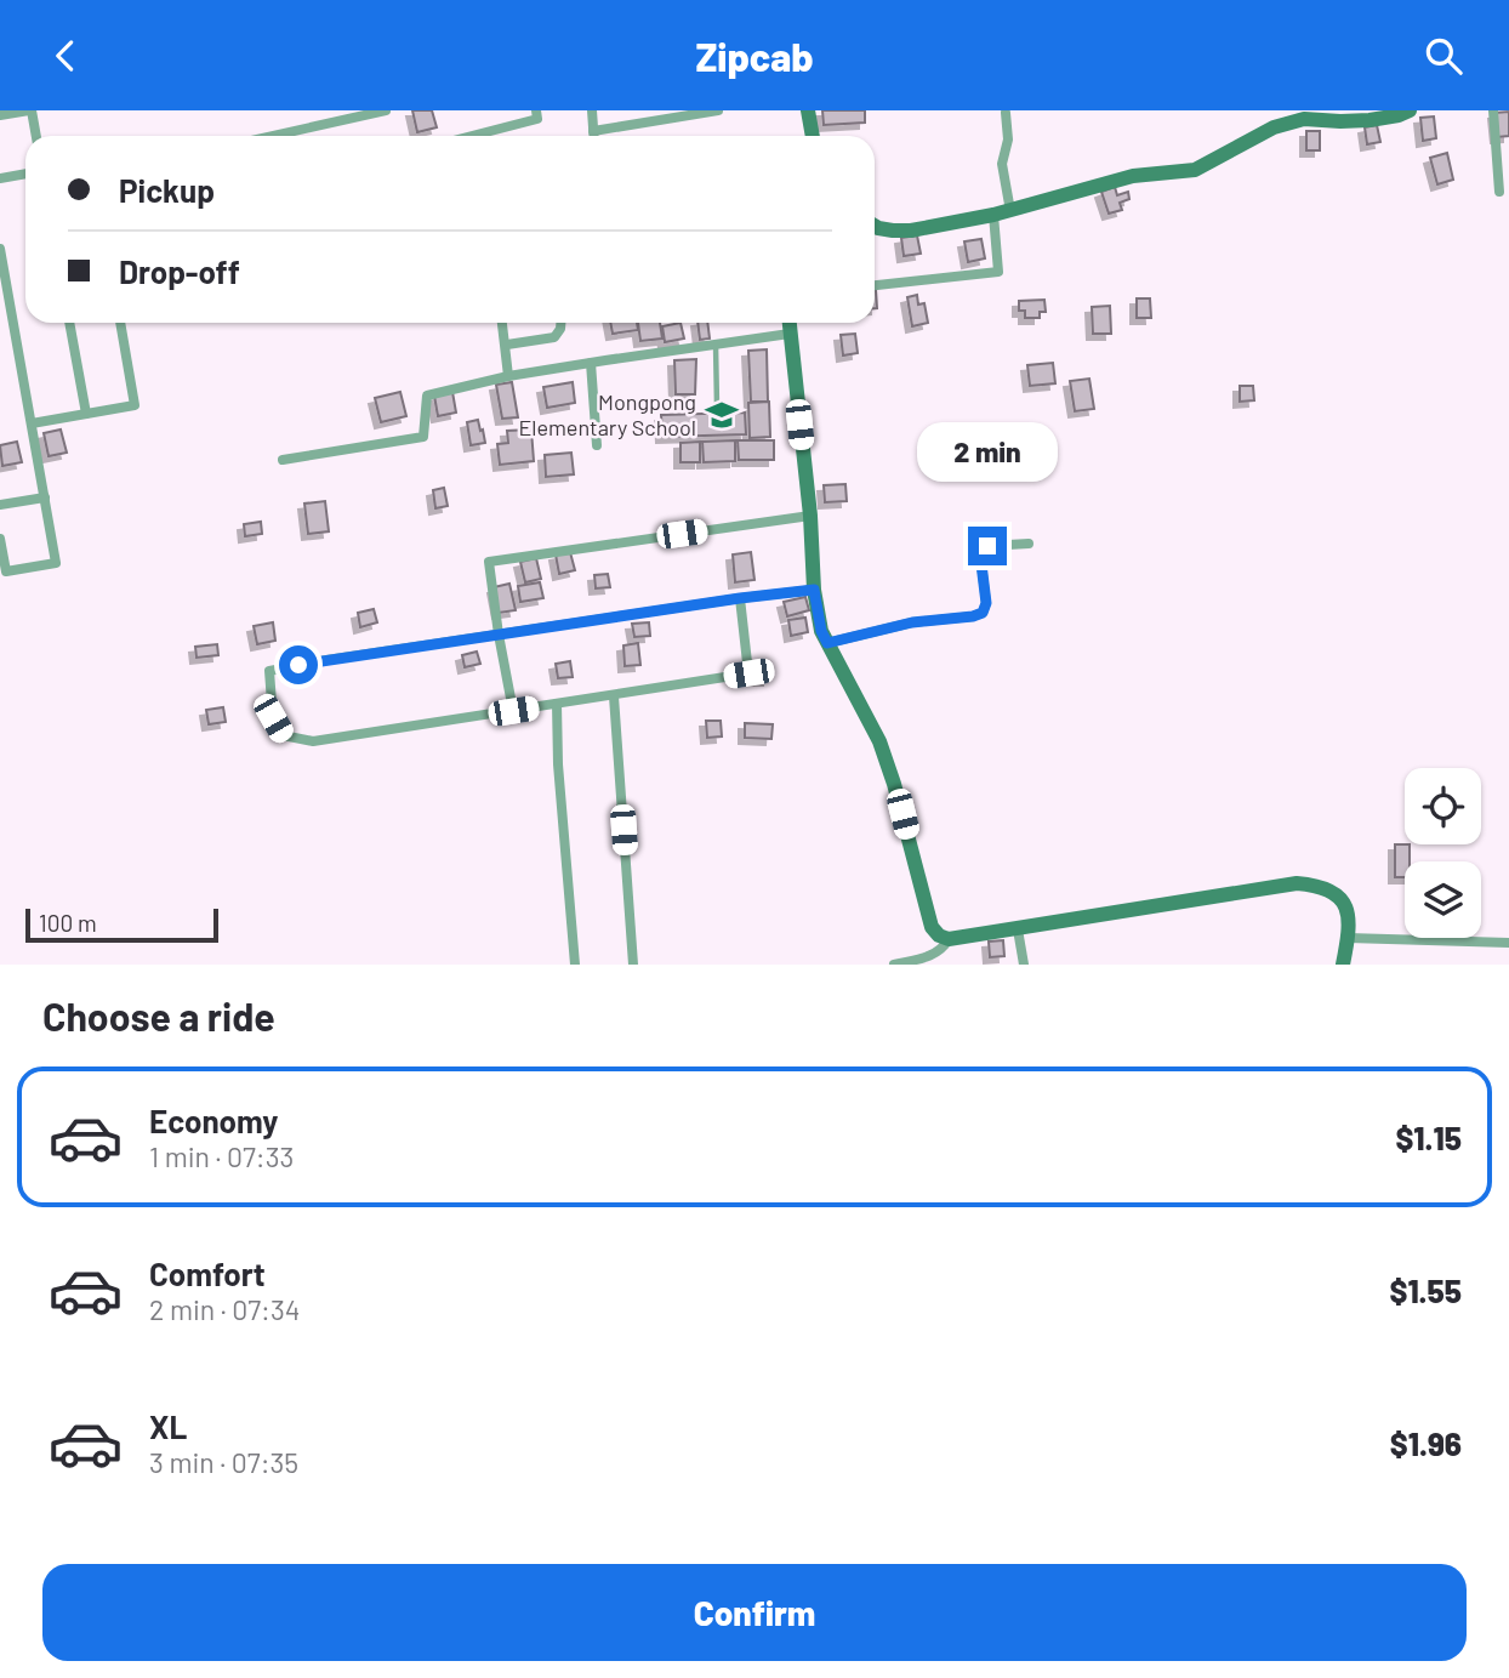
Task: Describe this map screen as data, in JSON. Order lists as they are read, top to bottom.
{
  "places": {
    "school or university": ["Mongpong Elementary School"]
  },
  "scale_bar": "100 m",
  "page": {
    "header": "Zipcab",
    "banner": ["Pickup", "Drop-off"],
    "bubble": "2 min",
    "scale": "100 m",
    "heading": "Choose a ride",
    "list": [
      {
        "name": "Economy",
        "note": "1 min · 07:33",
        "value": "$1.15"
      },
      {
        "name": "Comfort",
        "note": "2 min · 07:34",
        "value": "$1.55"
      },
      {
        "name": "XL",
        "note": "3 min · 07:35",
        "value": "$1.96"
      }
    ],
    "buttons": "Confirm"
  }
}
